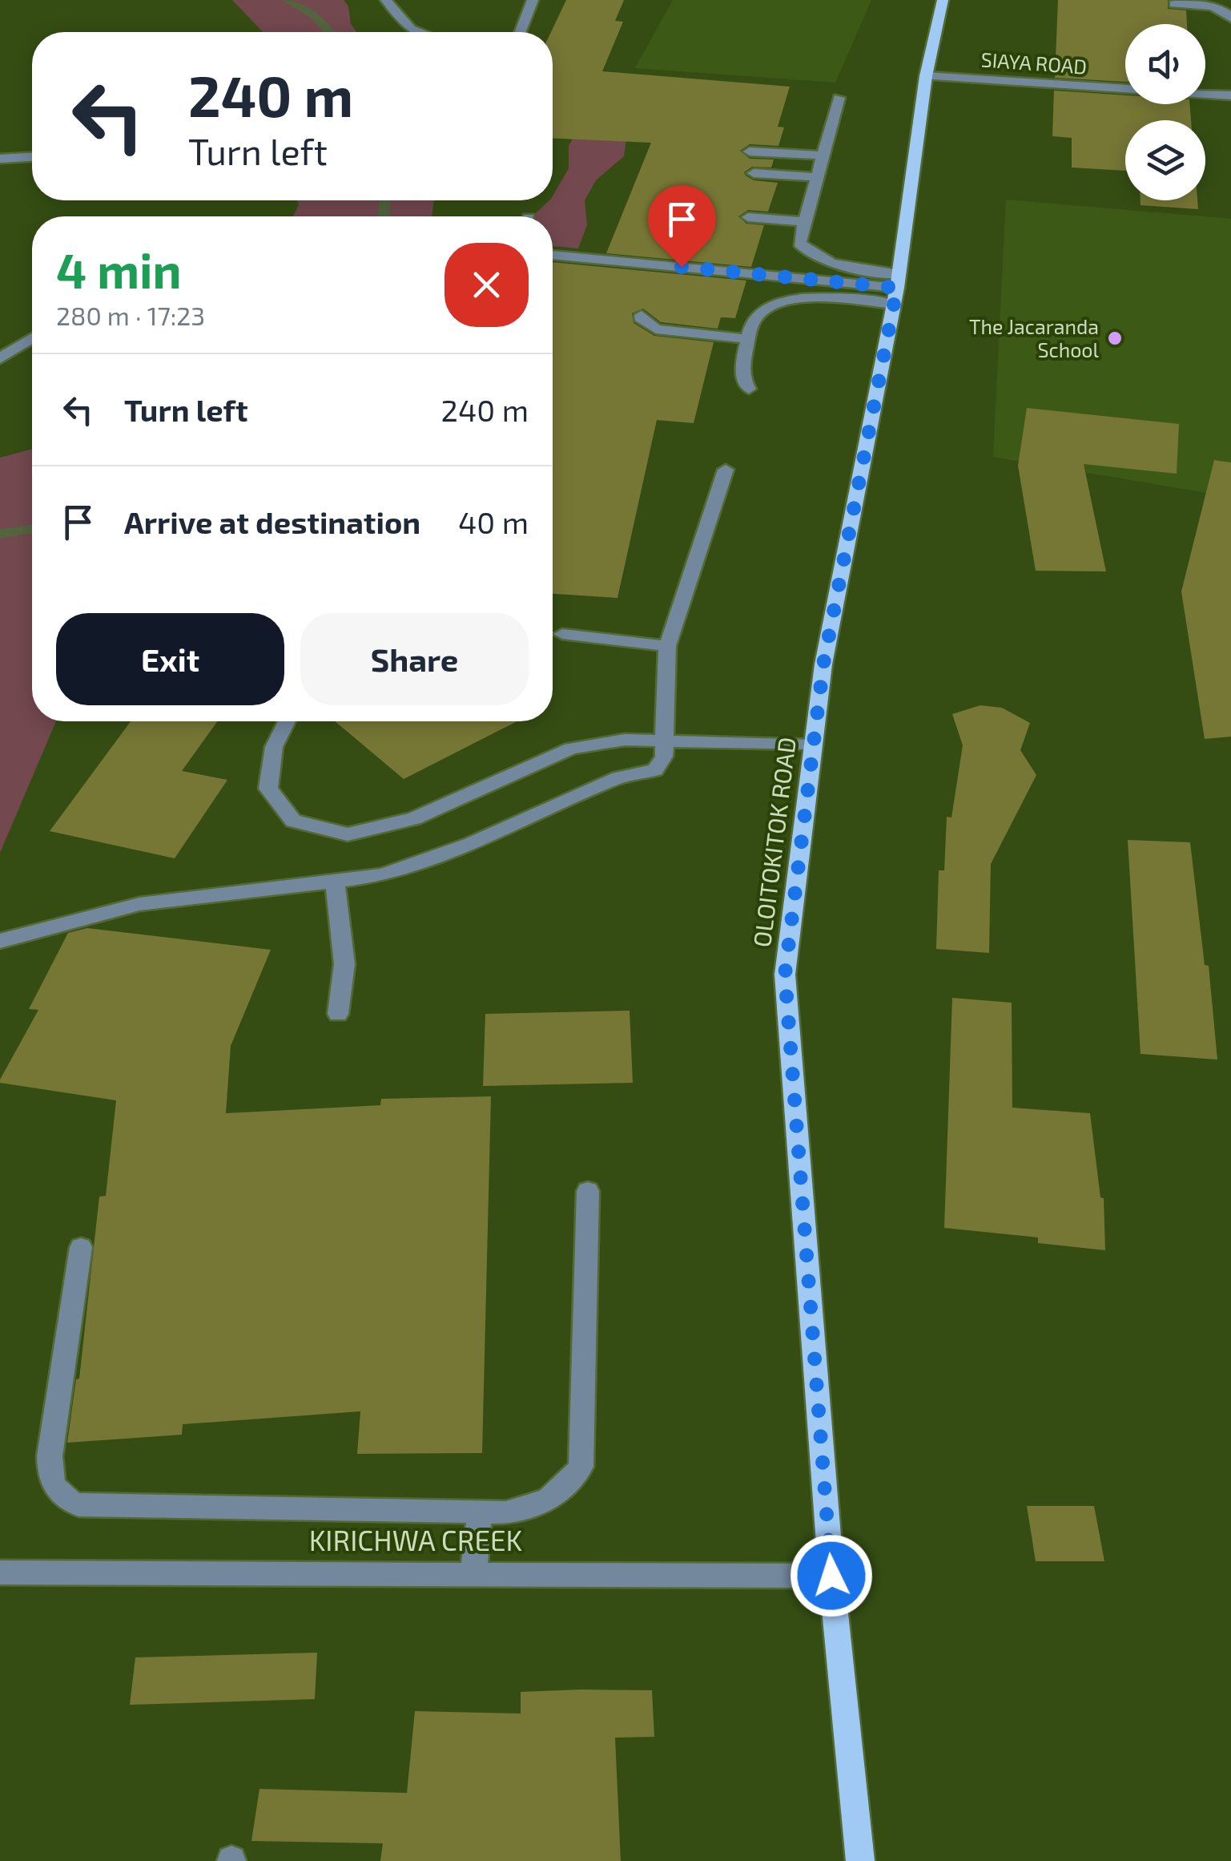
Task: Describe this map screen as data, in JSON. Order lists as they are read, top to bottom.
{
  "streets": {
    "main road": ["OLOITOKITOK ROAD"],
    "street": ["SIAYA ROAD", "KIRICHWA CREEK"]
  },
  "crossings": [
    ["SIAYA ROAD", "OLOITOKITOK ROAD"],
    ["OLOITOKITOK ROAD", "KIRICHWA CREEK"]
  ],
  "places": ["The Jacaranda School"],
  "page": {
    "turn": ["240 m", "Turn left"],
    "heading": ["4 min", "280 m · 17:23"],
    "list": [
      {
        "name": "Turn left",
        "value": "240 m"
      },
      {
        "name": "Arrive at destination",
        "value": "40 m"
      }
    ],
    "buttons": ["Exit", "Share"]
  }
}
